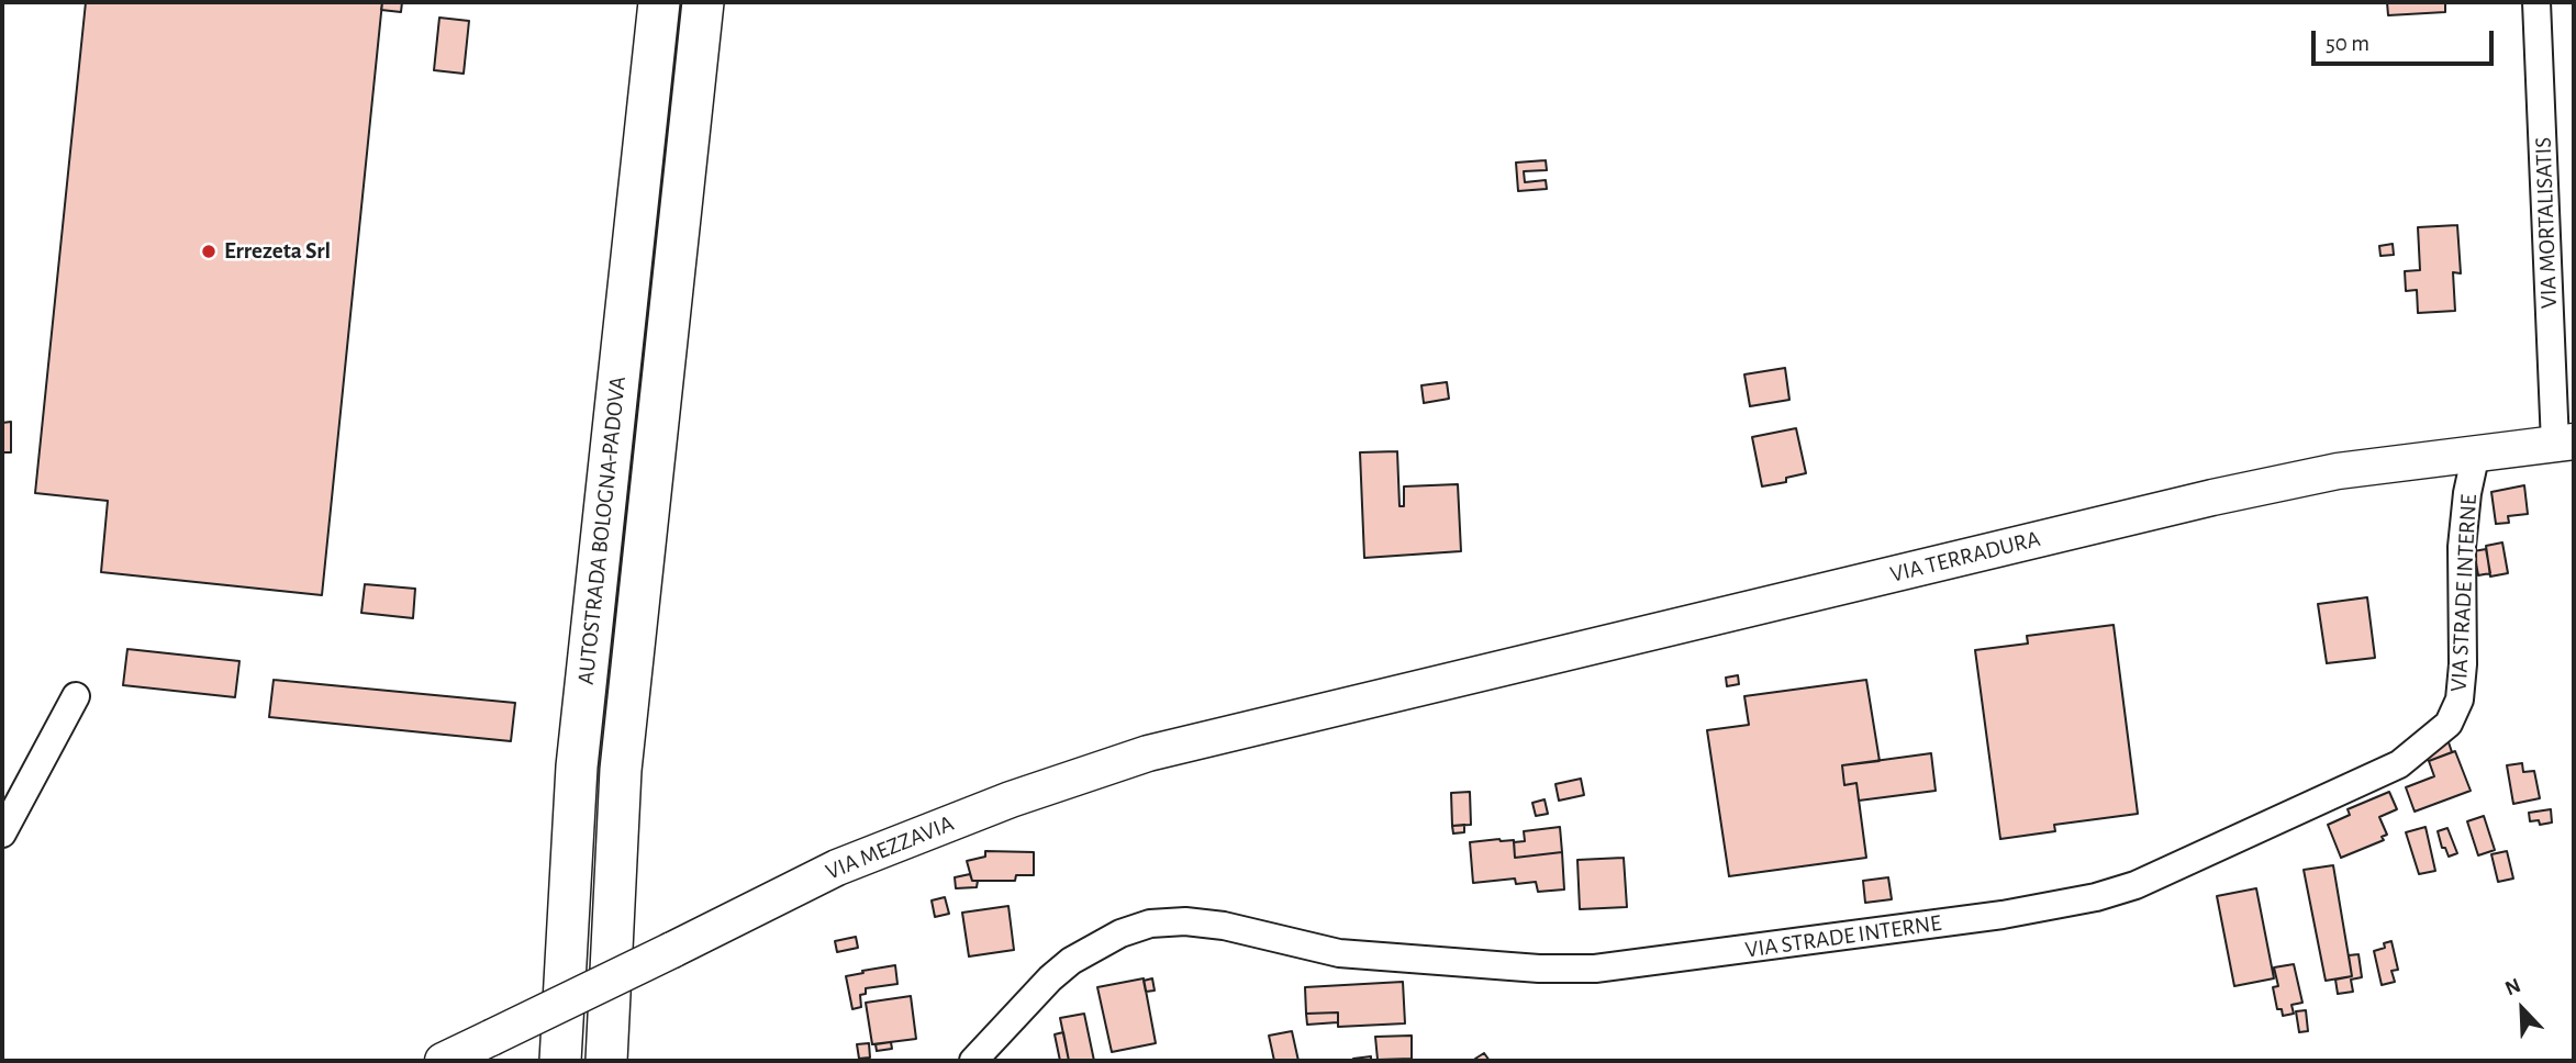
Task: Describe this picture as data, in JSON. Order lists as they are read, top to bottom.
{
  "streets": {
    "highway": ["AUTOSTRADA BOLOGNA-PADOVA"],
    "main road": ["VIA TERRADURA", "VIA MEZZAVIA"],
    "street": ["VIA MORTALISATIS", "VIA STRADE INTERNE"]
  },
  "crossings": [
    ["VIA MORTALISATIS", "VIA TERRADURA"],
    ["VIA TERRADURA", "VIA STRADE INTERNE"],
    ["VIA TERRADURA", "VIA MEZZAVIA"]
  ],
  "places": ["Errezeta Srl"],
  "scale_bar": "50 m",
  "north": "top left"
}
